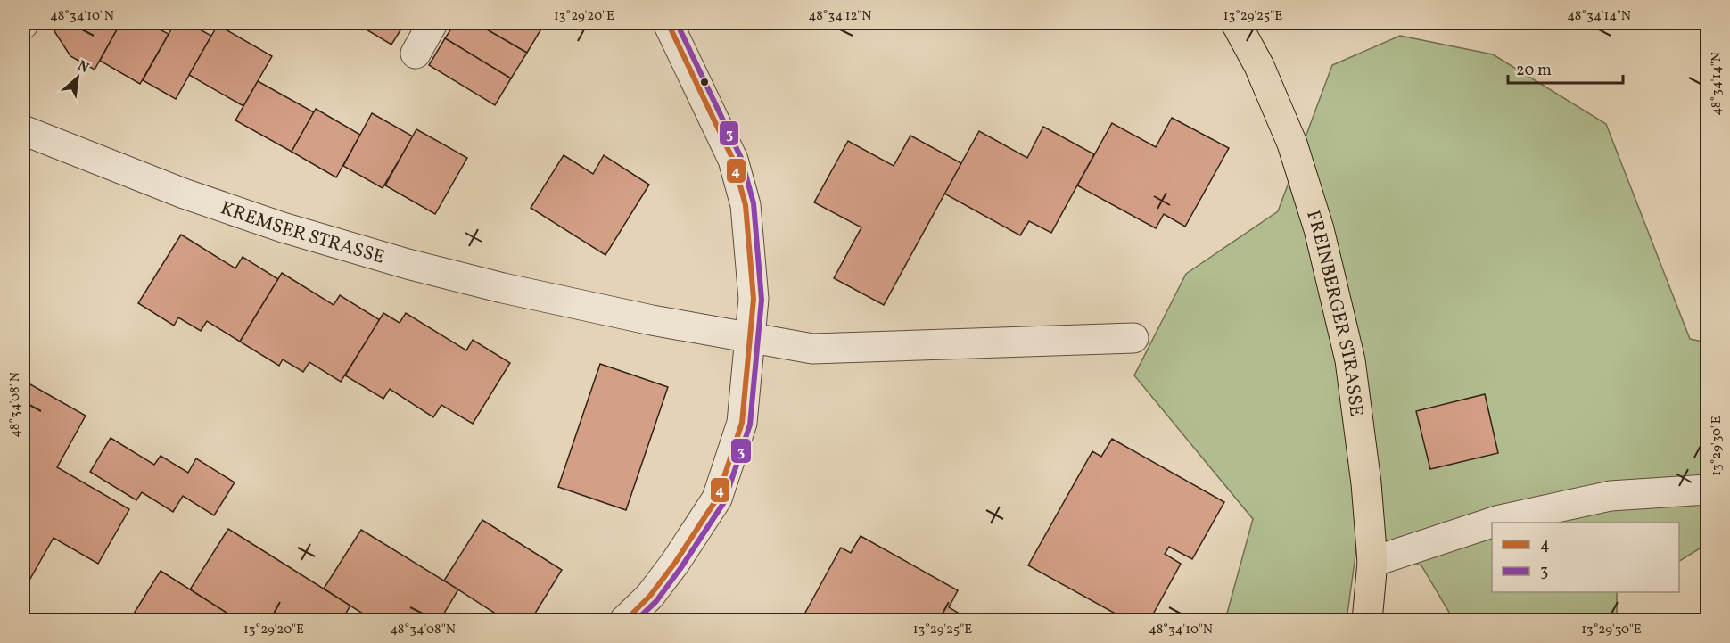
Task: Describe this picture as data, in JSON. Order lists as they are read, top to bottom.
{
  "streets": {
    "main road": ["FREINBERGER STRASSE"],
    "street": ["KREMSER STRASSE"]
  },
  "lines": ["transit line 4", "transit line 3"],
  "legend": ["4", "3"],
  "scale_bar": "20 m",
  "north": "top right",
  "coordinates": [
    "48°34'10\"N",
    "13°29'20\"E",
    "48°34'12\"N",
    "13°29'25\"E",
    "48°34'14\"N",
    "48°34'08\"N",
    "13°29'30\"E"
  ]
}
